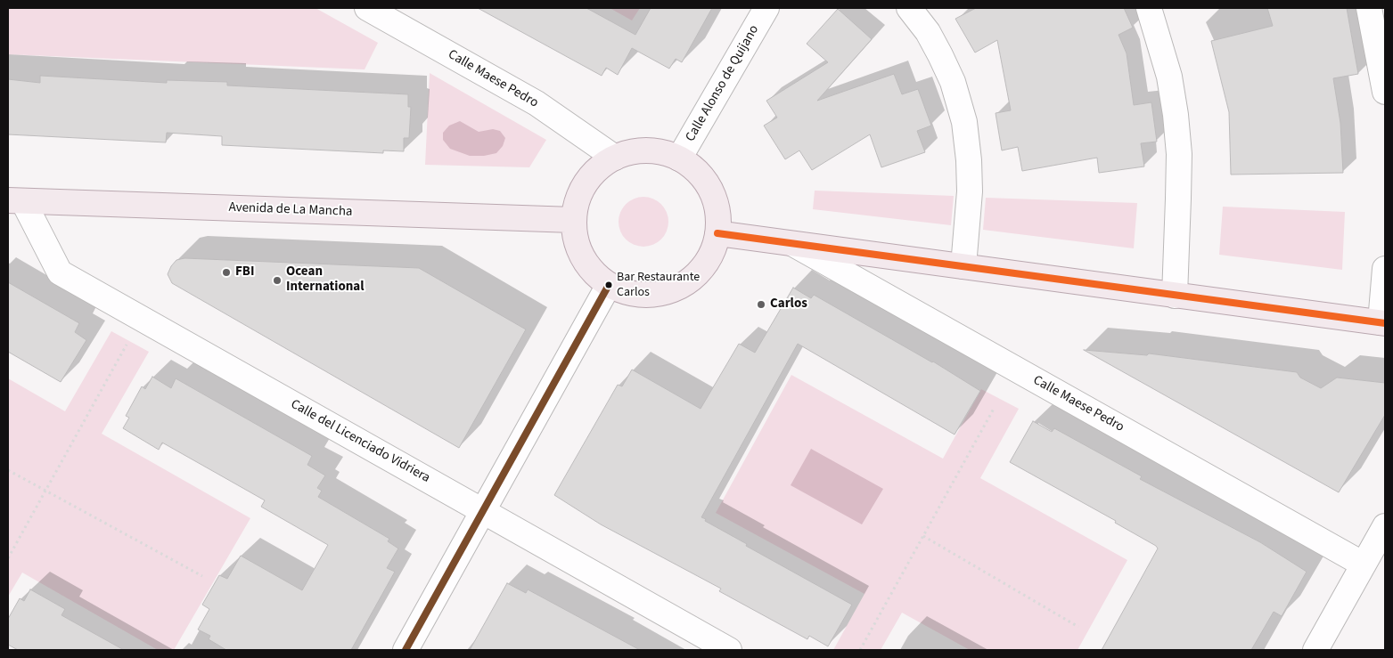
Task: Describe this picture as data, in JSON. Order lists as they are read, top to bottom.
{
  "streets": {
    "main road": ["Avenida de La Mancha"],
    "street": ["Calle Maese Pedro", "Calle Alonso de Quijano", "Calle del Licenciado Vidriera"]
  },
  "crossings": [
    ["Calle Maese Pedro", "Calle Alonso de Quijano"],
    ["Calle Maese Pedro", "Avenida de La Mancha"],
    ["Calle Alonso de Quijano", "Avenida de La Mancha"],
    ["Avenida de La Mancha", "Calle del Licenciado Vidriera"]
  ],
  "places": [
    "FBI",
    "Ocean International",
    "Bar Restaurante Carlos",
    "Carlos"
  ]
}
